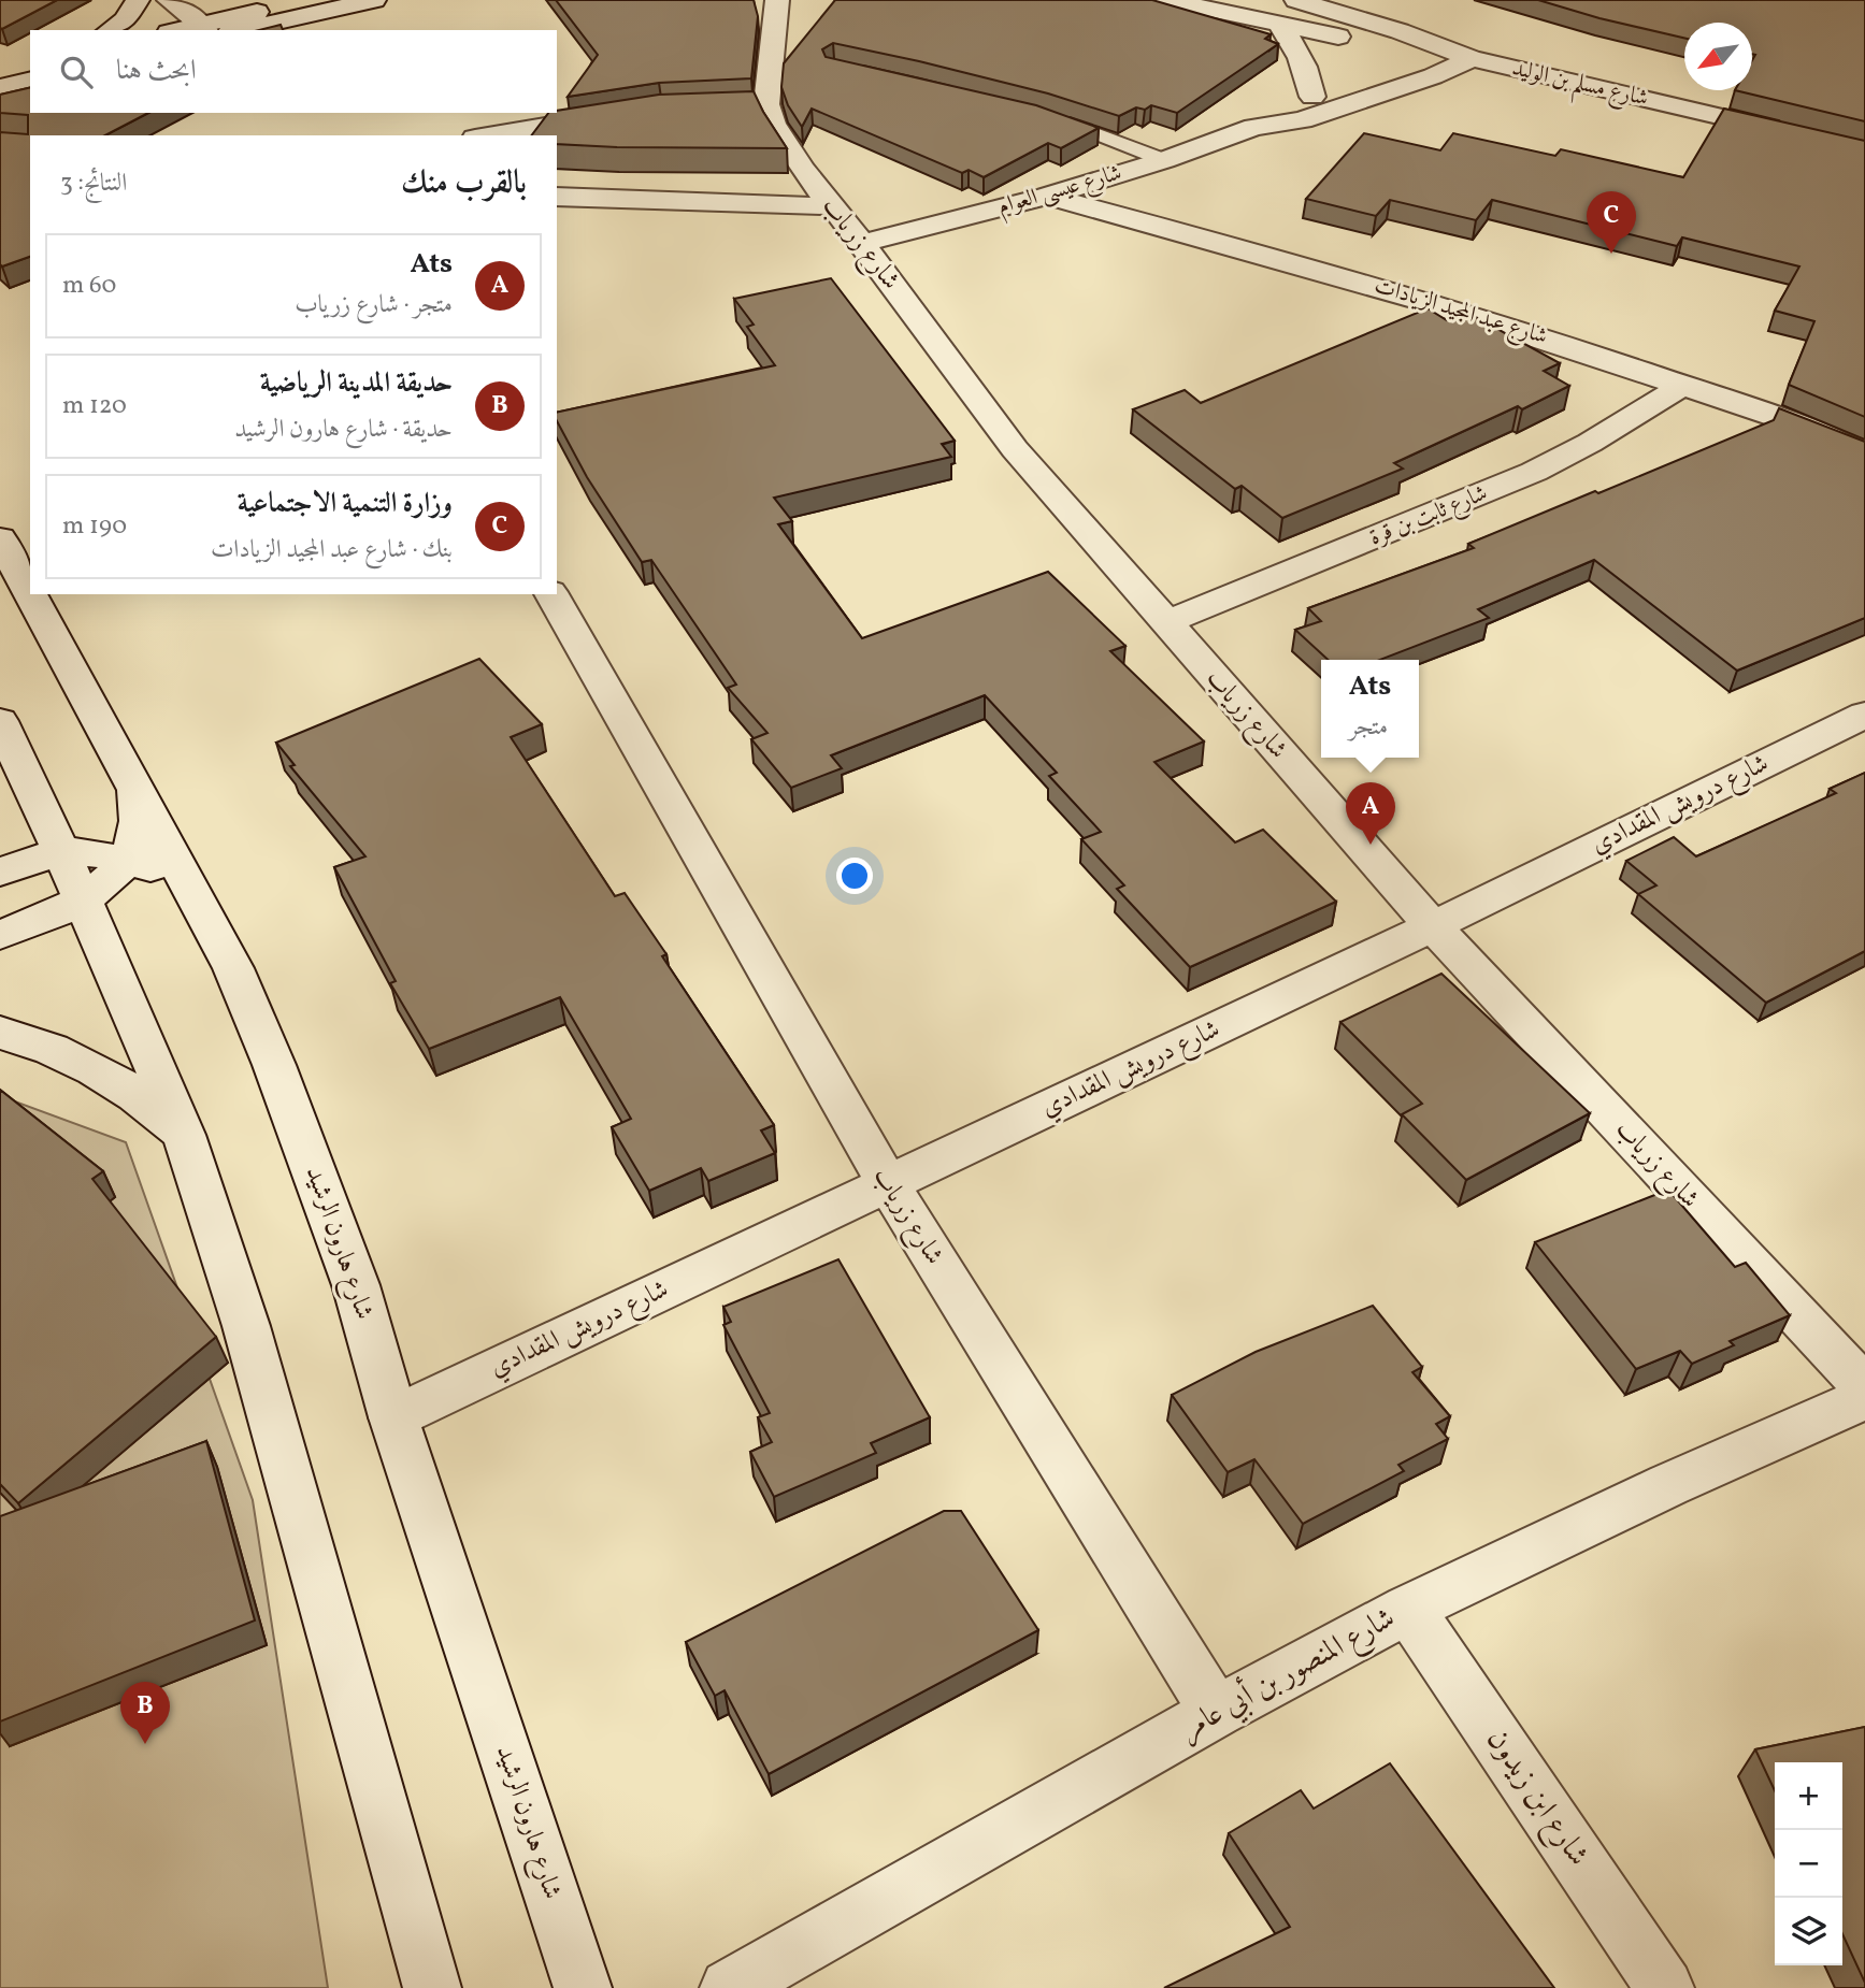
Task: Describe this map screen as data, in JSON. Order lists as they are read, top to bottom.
{
  "streets": {
    "street": [
      "شارع مسلم بن الوليد",
      "شارع عيسى العوام",
      "شارع زرياب",
      "شارع عبد المجيد الزيادات",
      "شارع ثابت بن قرة",
      "شارع درويش المقدادي",
      "شارع هارون الرشيد",
      "شارع المنصور بن أبي عامر",
      "شارع ابن زيدون"
    ]
  },
  "crossings": [
    ["شارع مسلم بن الوليد", "شارع عيسى العوام"],
    ["شارع عيسى العوام", "شارع زرياب"],
    ["شارع عيسى العوام", "شارع عبد المجيد الزيادات"],
    ["شارع زرياب", "شارع ثابت بن قرة"],
    ["شارع زرياب", "شارع درويش المقدادي"],
    ["شارع زرياب", "شارع المنصور بن أبي عامر"],
    ["شارع عبد المجيد الزيادات", "شارع ثابت بن قرة"],
    ["شارع درويش المقدادي", "شارع هارون الرشيد"],
    ["شارع المنصور بن أبي عامر", "شارع ابن زيدون"]
  ],
  "north": "bottom left",
  "page": {
    "search": "ابحث هنا",
    "heading": ["بالقرب منك", "النتائج: 3"],
    "pins": ["C", "A", "B"],
    "list": [
      {
        "mark": "A",
        "name": "Ats",
        "note": "متجر · شارع زرياب",
        "value": "60 m"
      },
      {
        "mark": "B",
        "name": "حديقة المدينة الرياضية",
        "note": "حديقة · شارع هارون الرشيد",
        "value": "120 m"
      },
      {
        "mark": "C",
        "name": "وزارة التنمية الاجتماعية",
        "note": "بنك · شارع عبد المجيد الزيادات",
        "value": "190 m"
      }
    ],
    "popup": ["Ats", "متجر"],
    "map_buttons": ["+", "−"]
  }
}
